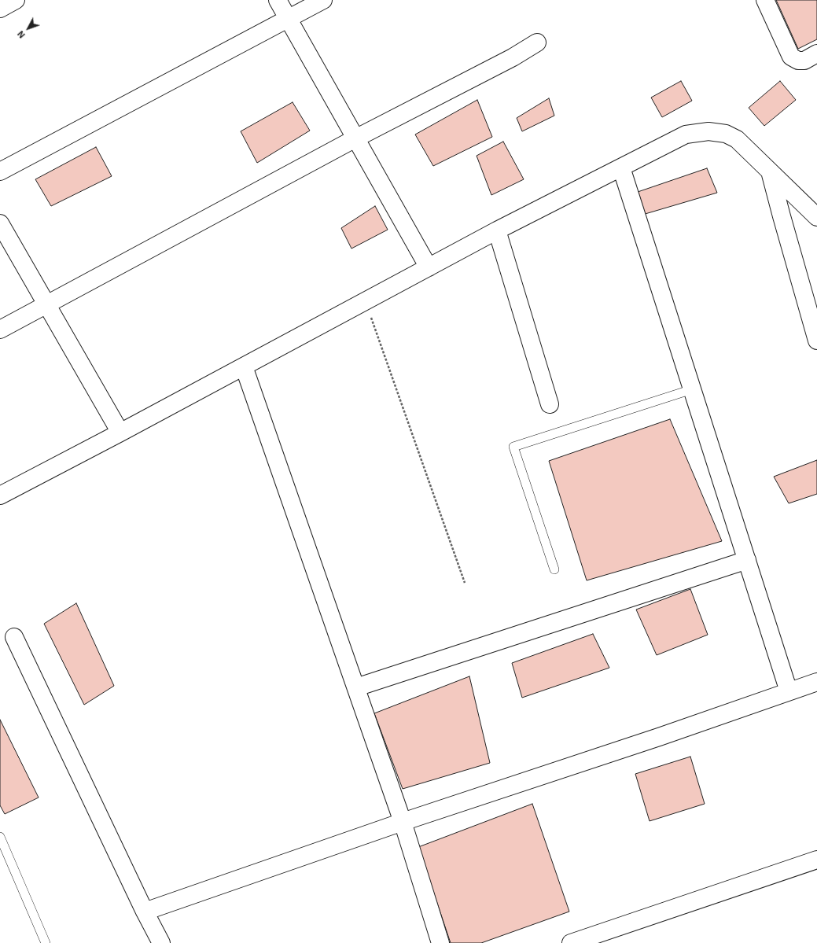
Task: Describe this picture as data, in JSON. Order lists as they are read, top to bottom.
{
  "north": "bottom left"
}
